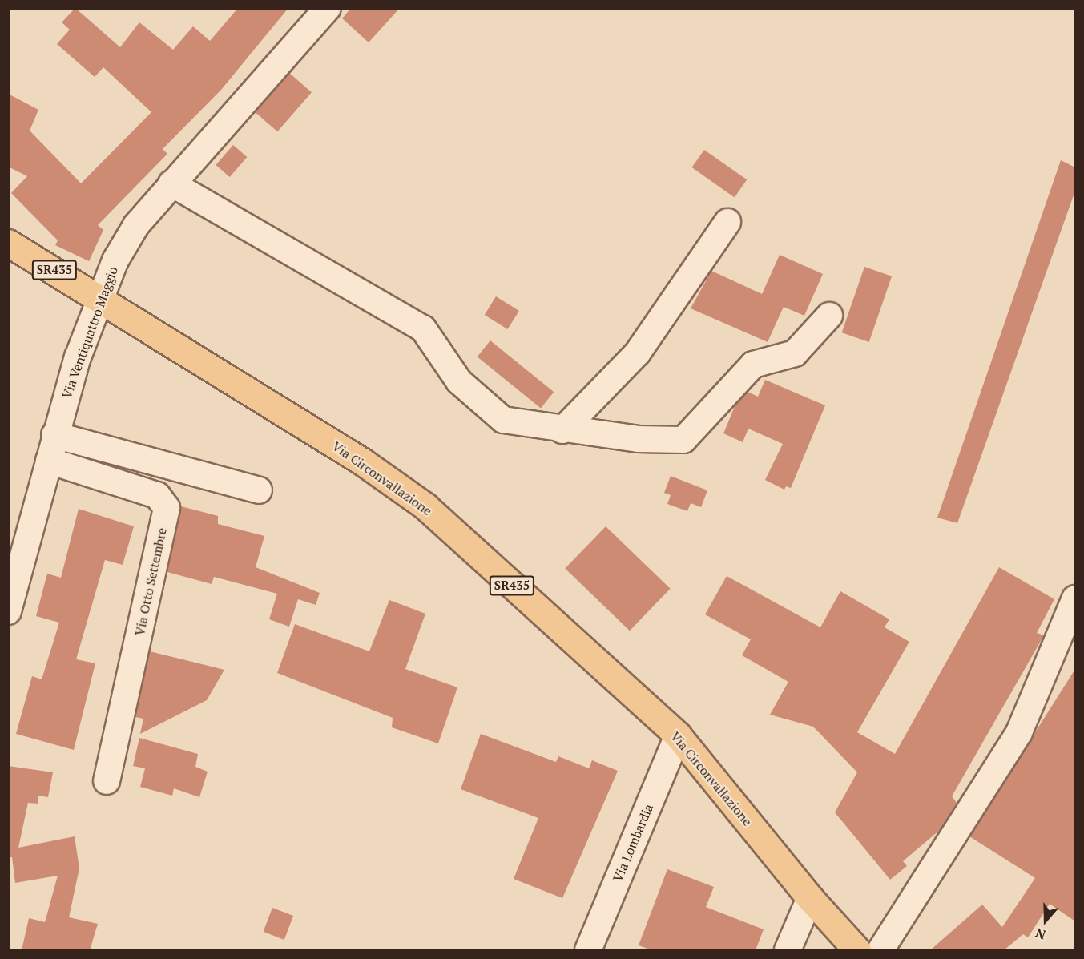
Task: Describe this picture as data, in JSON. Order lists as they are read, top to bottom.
{
  "streets": {
    "main road": ["SR435", "Via Circonvallazione"],
    "street": ["Via Ventiquattro Maggio", "Via Otto Settembre", "Via Lombardia"]
  },
  "crossings": [
    ["Via Ventiquattro Maggio", "Via Circonvallazione"],
    ["Via Ventiquattro Maggio", "Via Otto Settembre"],
    ["Via Circonvallazione", "Via Lombardia"]
  ],
  "north": "bottom"
}
